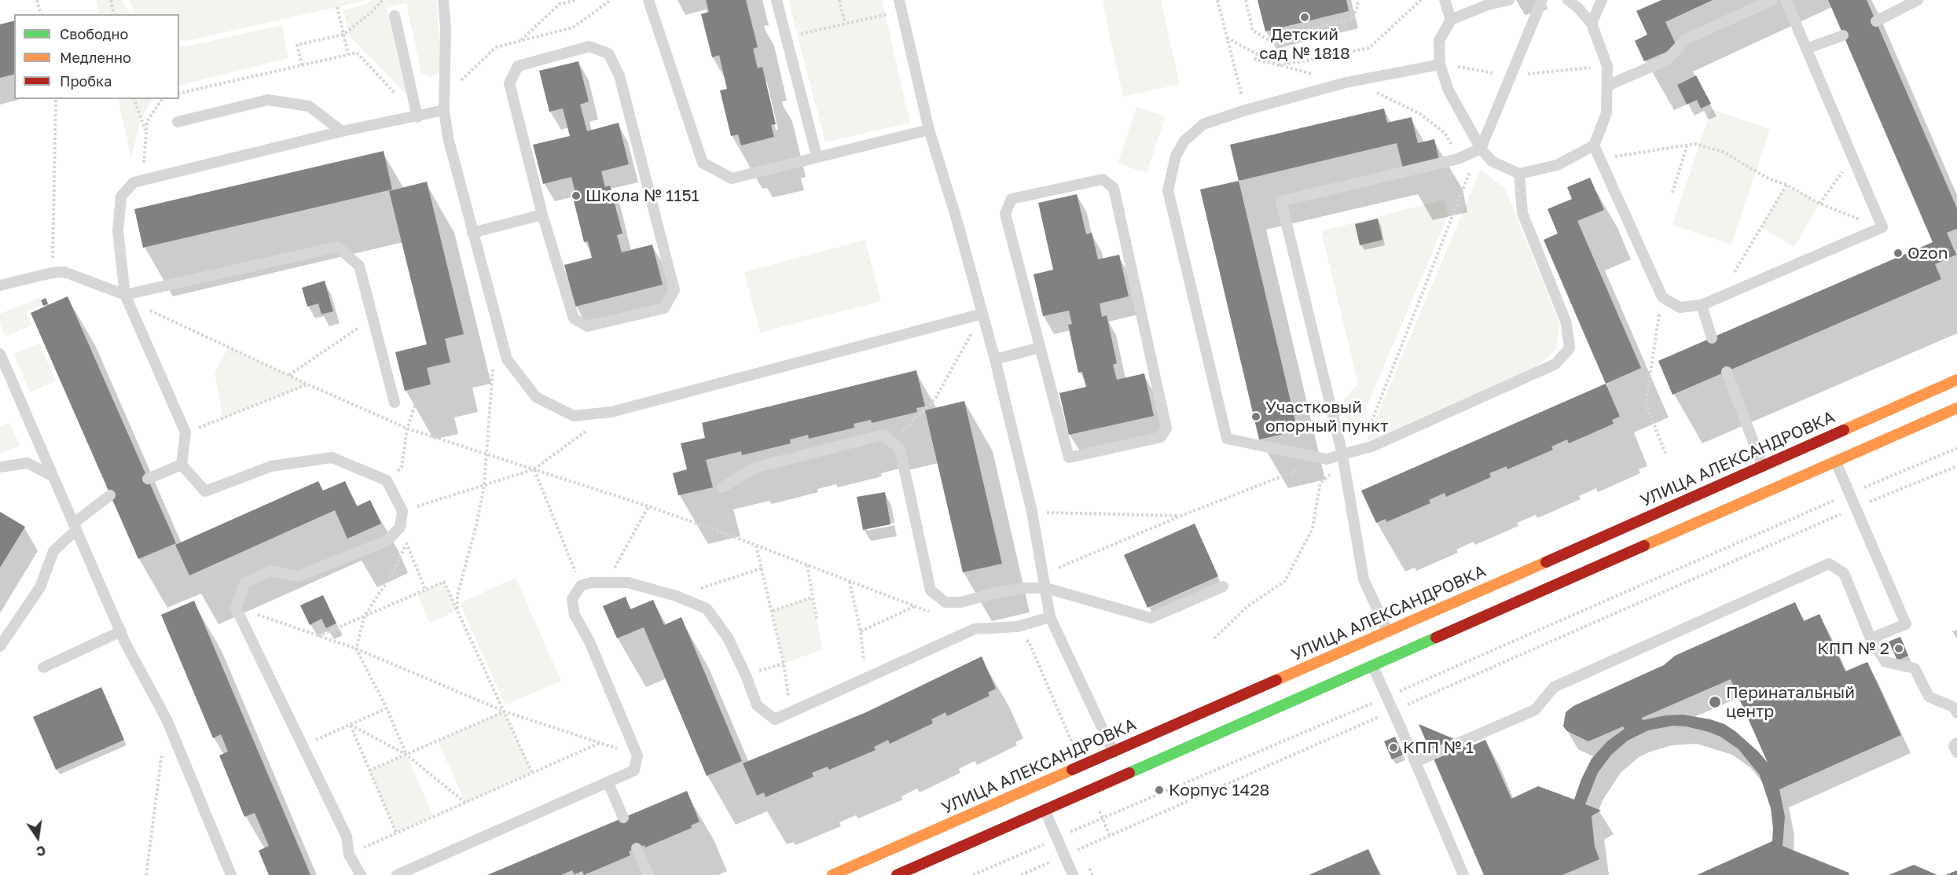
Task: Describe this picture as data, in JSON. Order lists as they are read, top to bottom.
{
  "streets": {
    "main road": ["УЛИЦА АЛЕКСАНДРОВКА"]
  },
  "places": [
    "Детский сад № 1818",
    "Школа № 1151",
    "Ozon",
    "Участковый опорный пункт",
    "КПП № 2",
    "Перинатальный центр",
    "КПП № 1",
    "Корпус 1428"
  ],
  "legend": ["Свободно", "Медленно", "Пробка"],
  "north": "bottom"
}
